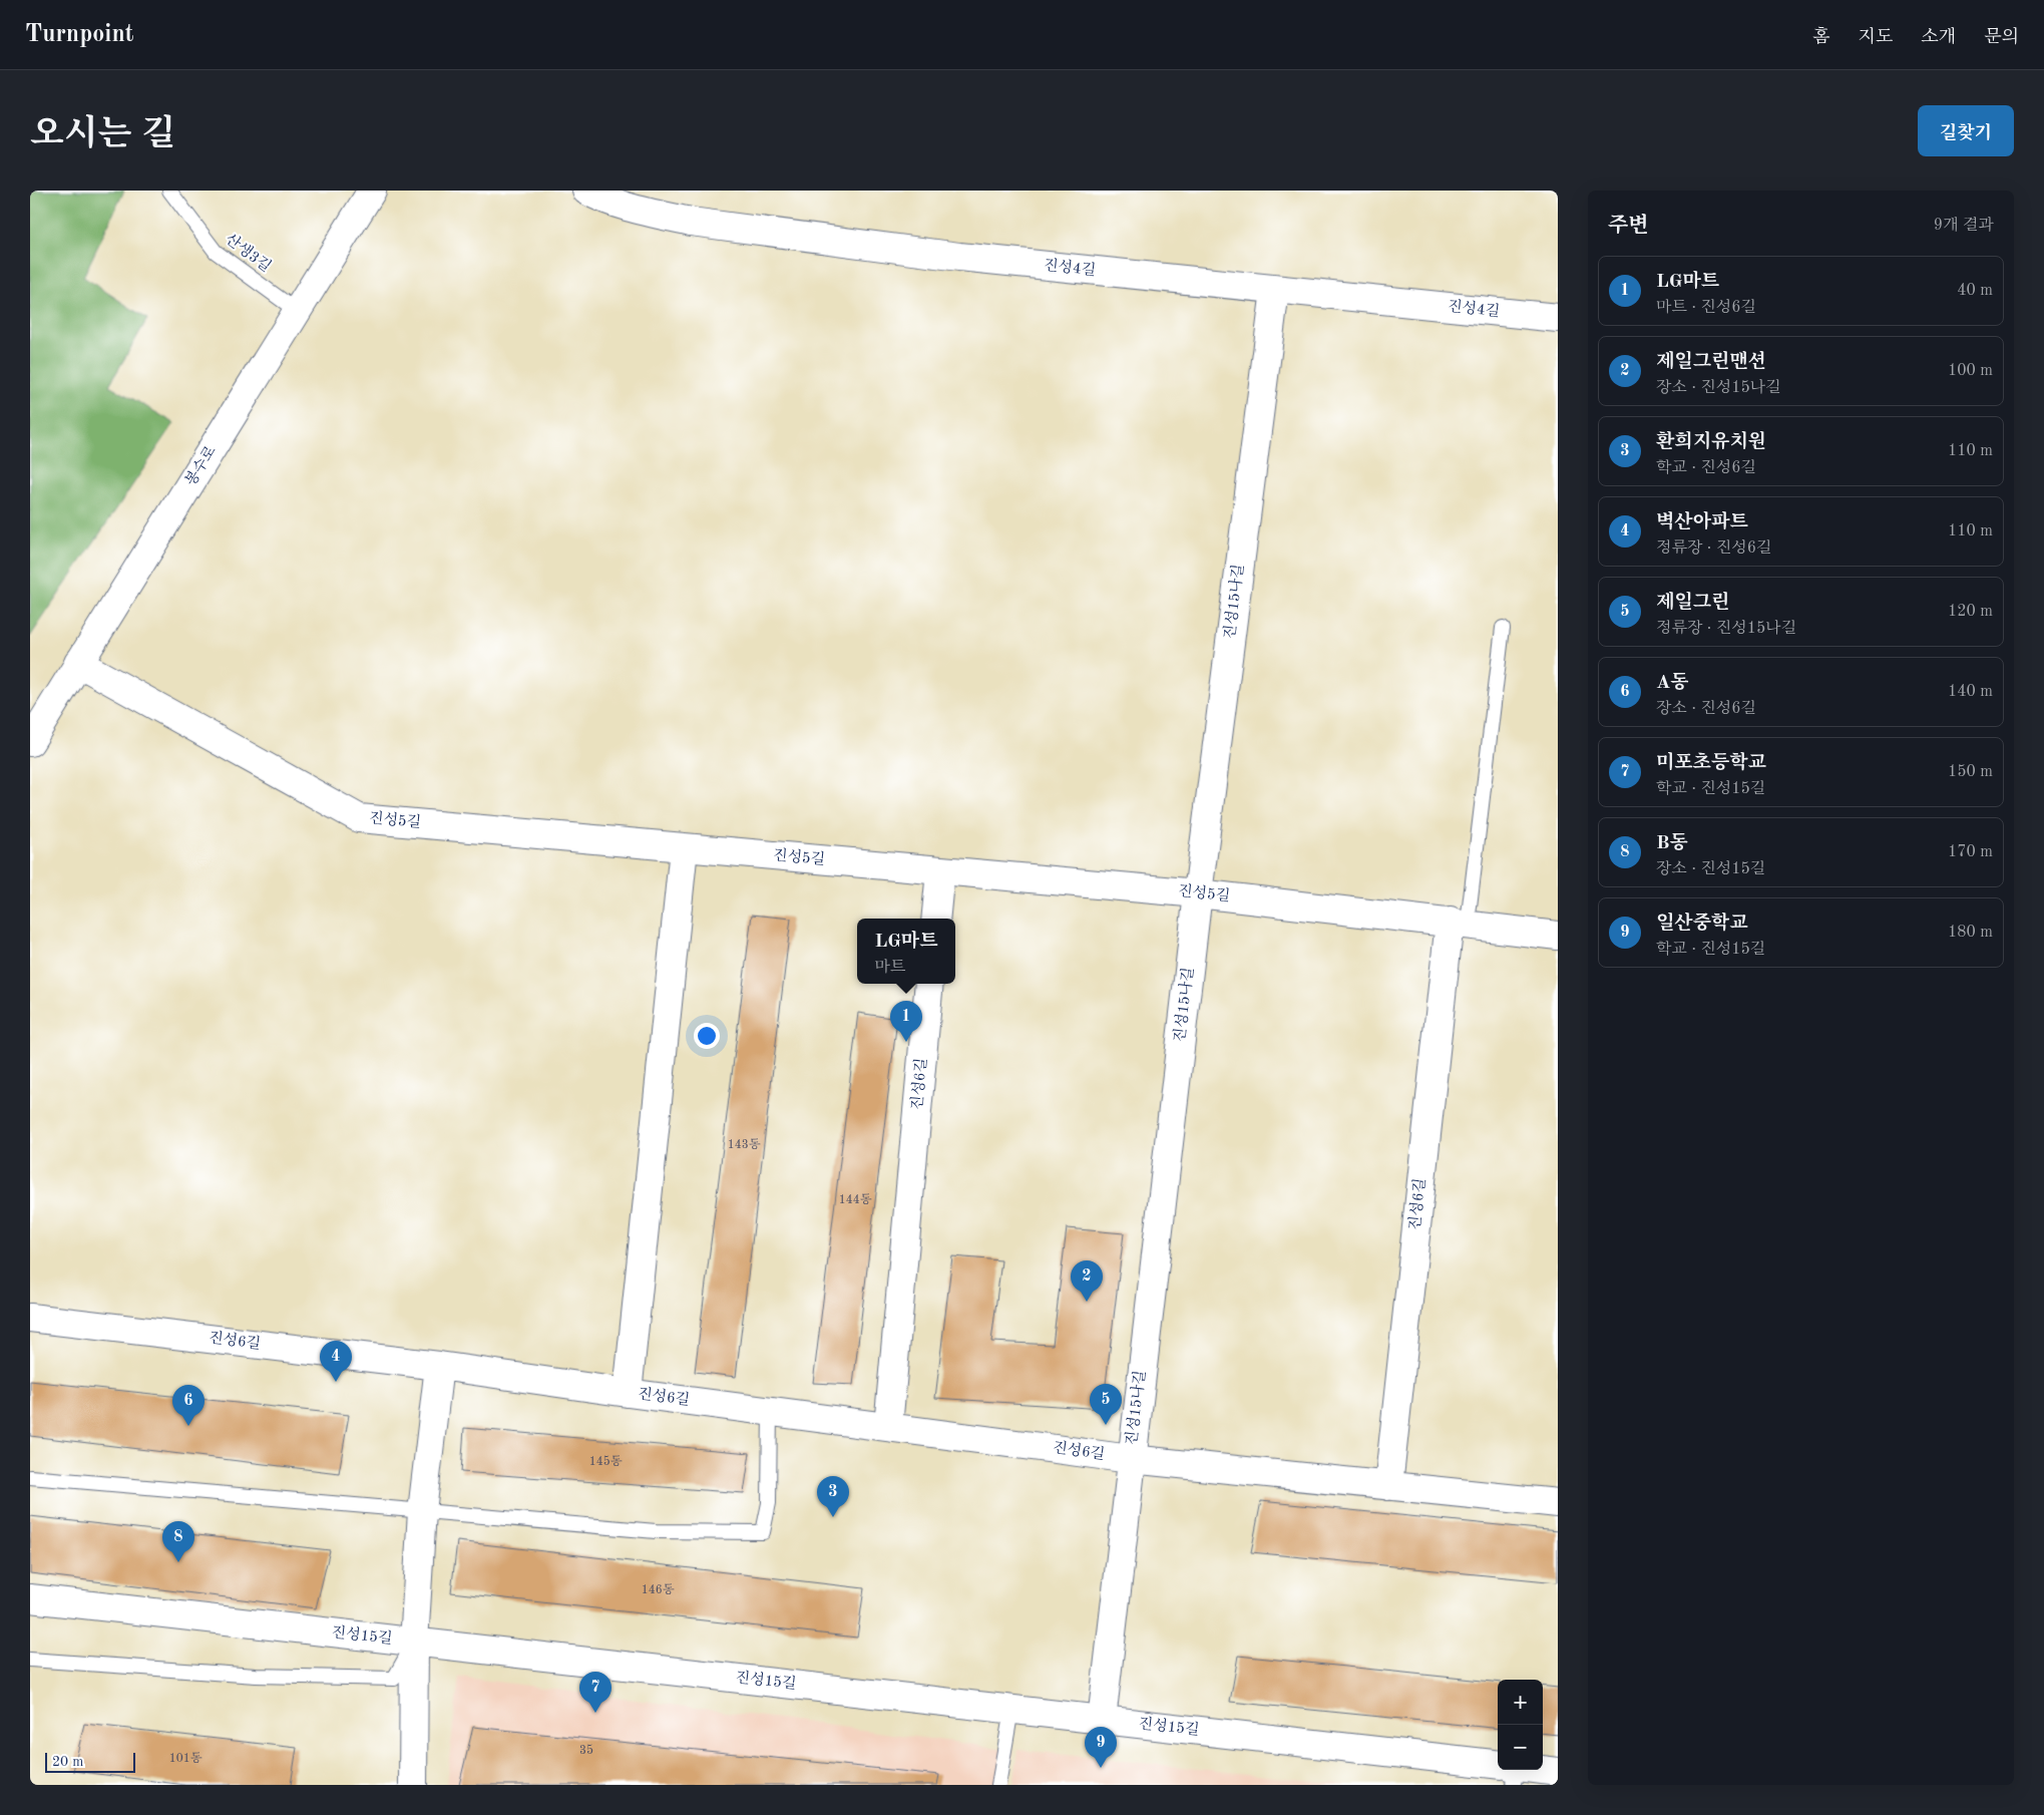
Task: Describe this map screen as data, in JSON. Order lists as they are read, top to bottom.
{
  "streets": {
    "street": [
      "진성4길",
      "봉수로",
      "진성15나길",
      "진성5길",
      "진성6길",
      "진성15길"
    ],
    "lane": ["산생3길"]
  },
  "crossings": [
    ["산생3길", "봉수로"],
    ["진성4길", "진성15나길"],
    ["봉수로", "진성5길"],
    ["진성15나길", "진성5길"],
    ["진성15나길", "진성6길"],
    ["진성15나길", "진성15길"],
    ["진성5길", "진성6길"]
  ],
  "house_numbers": [
    "143동",
    "144동",
    "145동",
    "146동",
    "35",
    "101동"
  ],
  "scale_bar": "20 m",
  "page": {
    "header": "Turnpoint",
    "nav": [
      "홈",
      "지도",
      "소개",
      "문의"
    ],
    "title": "오시는 길",
    "buttons": "길찾기",
    "heading": ["주변", "9개 결과"],
    "list": [
      {
        "mark": "1",
        "name": "LG마트",
        "note": "마트 · 진성6길",
        "value": "40 m"
      },
      {
        "mark": "2",
        "name": "제일그린맨션",
        "note": "장소 · 진성15나길",
        "value": "100 m"
      },
      {
        "mark": "3",
        "name": "환희지유치원",
        "note": "학교 · 진성6길",
        "value": "110 m"
      },
      {
        "mark": "4",
        "name": "벽산아파트",
        "note": "정류장 · 진성6길",
        "value": "110 m"
      },
      {
        "mark": "5",
        "name": "제일그린",
        "note": "정류장 · 진성15나길",
        "value": "120 m"
      },
      {
        "mark": "6",
        "name": "A동",
        "note": "장소 · 진성6길",
        "value": "140 m"
      },
      {
        "mark": "7",
        "name": "미포초등학교",
        "note": "학교 · 진성15길",
        "value": "150 m"
      },
      {
        "mark": "8",
        "name": "B동",
        "note": "장소 · 진성15길",
        "value": "170 m"
      },
      {
        "mark": "9",
        "name": "일산중학교",
        "note": "학교 · 진성15길",
        "value": "180 m"
      }
    ],
    "popup": ["LG마트", "마트"],
    "pins": [
      "1",
      "2",
      "4",
      "5",
      "6",
      "3",
      "8",
      "7",
      "9"
    ],
    "map_buttons": ["+", "−"],
    "scale": "20 m"
  }
}
